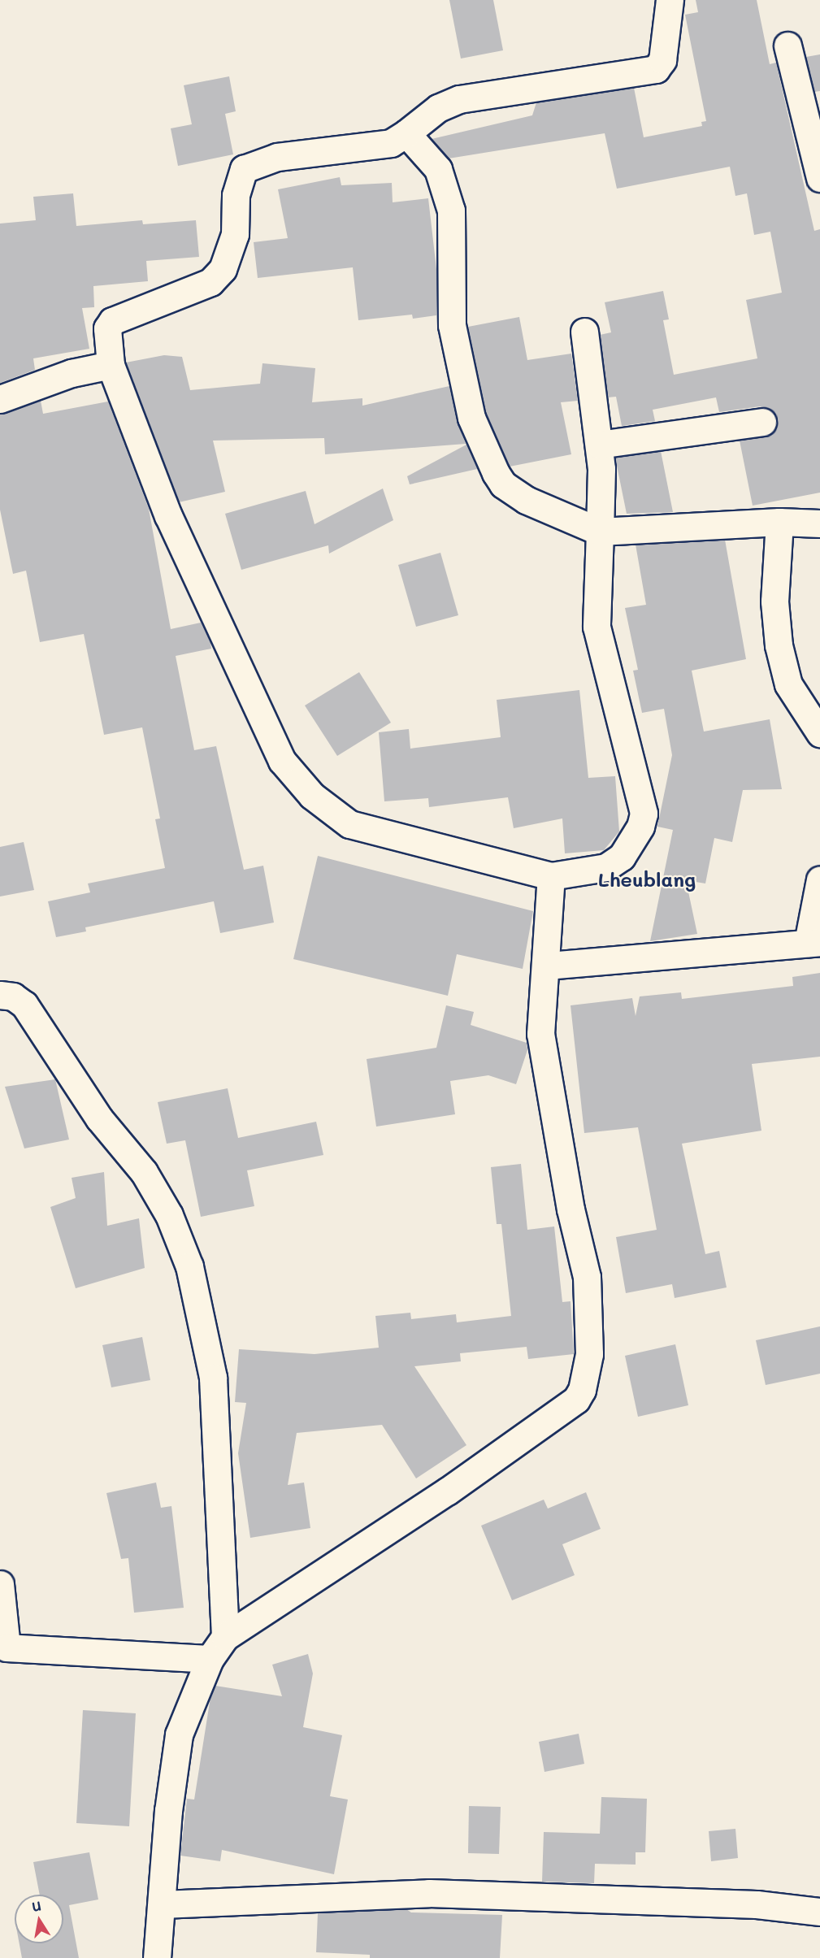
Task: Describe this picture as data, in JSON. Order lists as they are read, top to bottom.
{
  "districts": ["Lheublang"],
  "north": "top"
}
